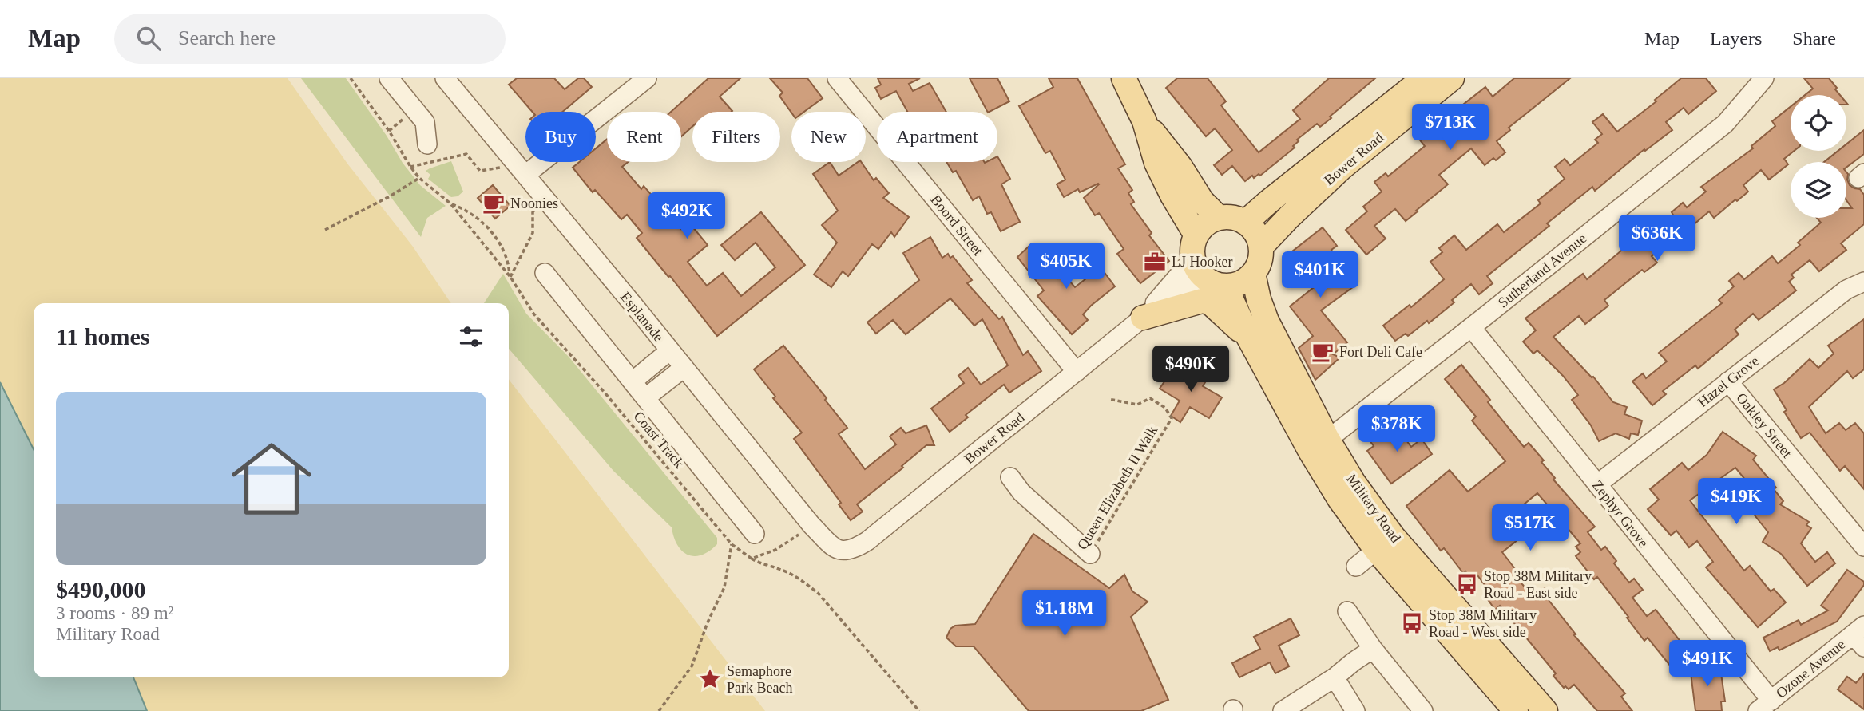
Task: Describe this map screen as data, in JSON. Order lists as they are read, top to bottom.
{
  "streets": {
    "main road": ["Bower Road", "Military Road"],
    "street": [
      "Boord Street",
      "Sutherland Avenue",
      "Esplanade",
      "Hazel Grove",
      "Oakley Street",
      "Zephyr Grove",
      "Ozone Avenue"
    ],
    "path": ["Coast Track", "Queen Elizabeth II Walk"]
  },
  "crossings": [
    ["Bower Road", "Boord Street"],
    ["Bower Road", "Esplanade"],
    ["Bower Road", "Military Road"],
    ["Sutherland Avenue", "Military Road"],
    ["Sutherland Avenue", "Zephyr Grove"],
    ["Hazel Grove", "Oakley Street"],
    ["Hazel Grove", "Zephyr Grove"],
    ["Zephyr Grove", "Ozone Avenue"]
  ],
  "places": {
    "cafe": ["Noonies", "Fort Deli Cafe"],
    "office": ["LJ Hooker"],
    "bus stop": ["Stop 38M Military Road - East side", "Stop 38M Military Road - West side"],
    "place": ["Semaphore Park Beach"]
  },
  "page": {
    "header": "Map",
    "search": "Search here",
    "nav": ["Map", "Layers", "Share"],
    "price": [
      "$713K",
      "$492K",
      "$636K",
      "$405K",
      "$401K",
      "$490K",
      "$378K",
      "$419K",
      "$517K",
      "$1.18M",
      "$491K"
    ],
    "chip": [
      "Buy",
      "Rent",
      "Filters",
      "New",
      "Apartment"
    ],
    "heading": "11 homes",
    "list": [
      {
        "name": "$490,000",
        "note": "3 rooms · 89 m² · Military Road"
      }
    ]
  }
}
